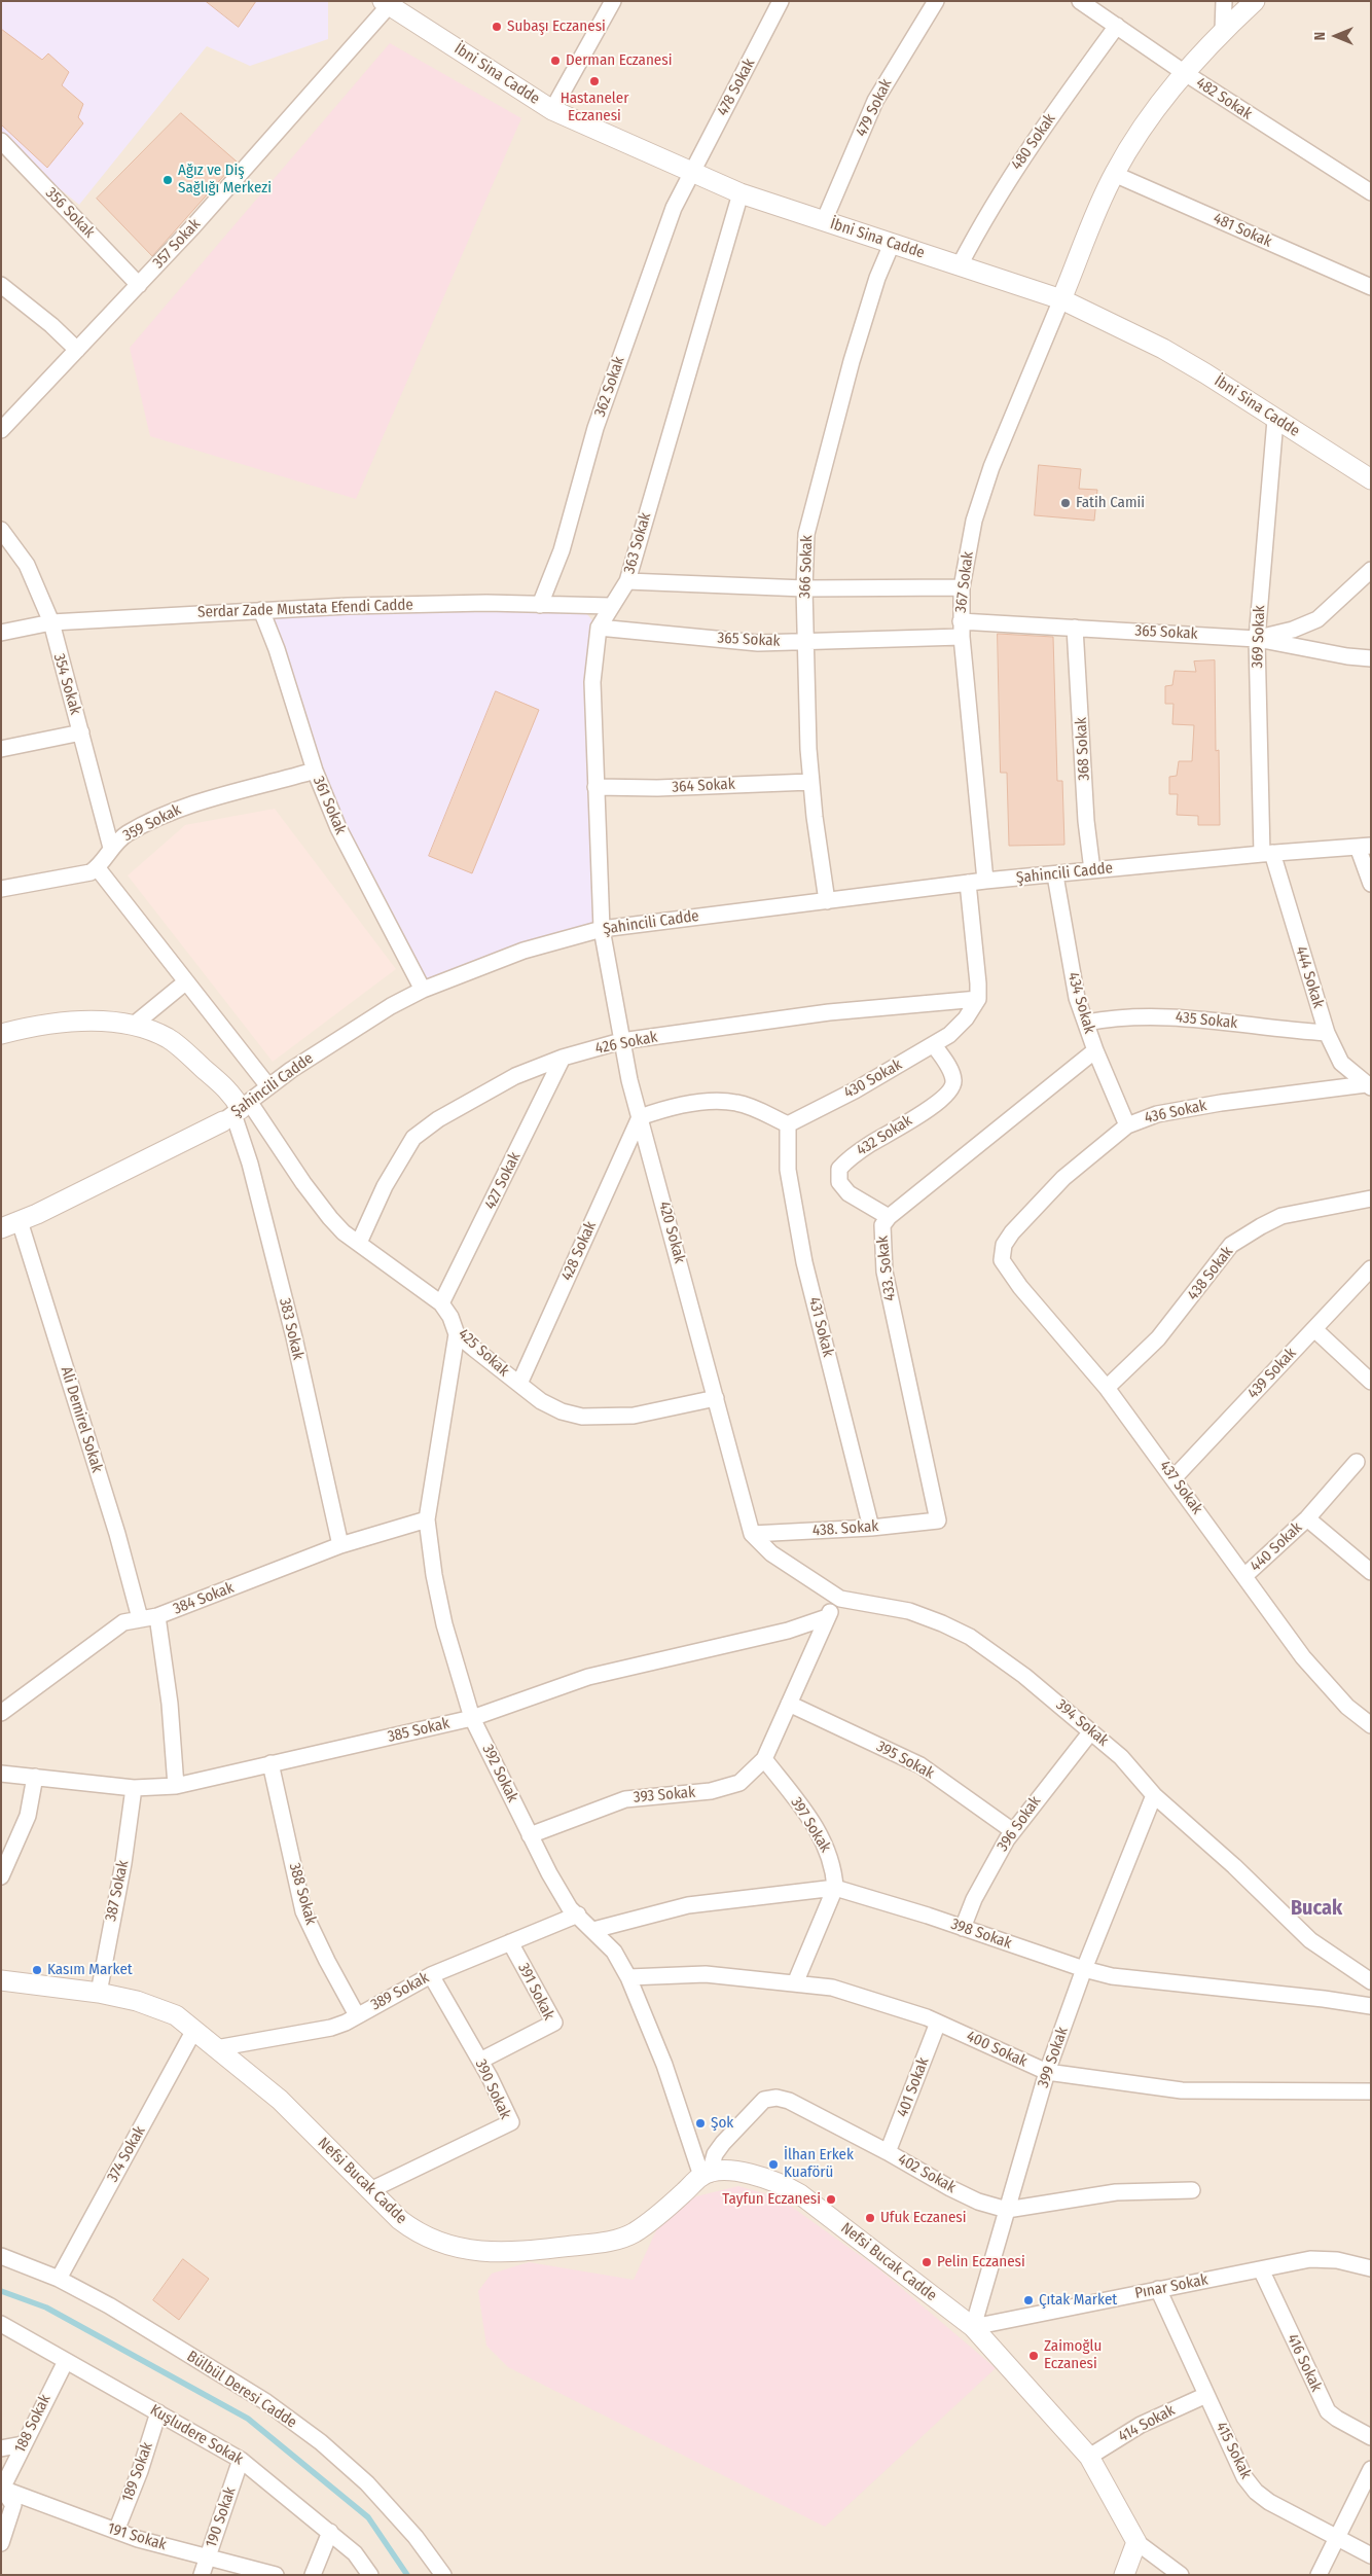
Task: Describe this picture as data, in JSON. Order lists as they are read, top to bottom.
{
  "streets": {
    "street": [
      "İbni Sina Cadde",
      "478 Sokak",
      "482 Sokak",
      "479 Sokak",
      "480 Sokak",
      "356 Sokak",
      "481 Sokak",
      "357 Sokak",
      "362 Sokak",
      "363 Sokak",
      "366 Sokak",
      "367 Sokak",
      "Serdar Zade Mustata Efendi Cadde",
      "365 Sokak",
      "369 Sokak",
      "354 Sokak",
      "368 Sokak",
      "364 Sokak",
      "361 Sokak",
      "359 Sokak",
      "Şahincili Cadde",
      "444 Sokak",
      "434 Sokak",
      "435 Sokak",
      "426 Sokak",
      "430 Sokak",
      "436 Sokak",
      "432 Sokak",
      "427 Sokak",
      "420 Sokak",
      "428 Sokak",
      "433. Sokak",
      "438 Sokak",
      "431 Sokak",
      "383 Sokak",
      "425 Sokak",
      "439 Sokak",
      "Ali Demirel Sokak",
      "437 Sokak",
      "438. Sokak",
      "440 Sokak",
      "384 Sokak",
      "394 Sokak",
      "385 Sokak",
      "395 Sokak",
      "392 Sokak",
      "393 Sokak",
      "396 Sokak",
      "397 Sokak",
      "387 Sokak",
      "388 Sokak",
      "398 Sokak",
      "389 Sokak",
      "391 Sokak",
      "400 Sokak",
      "399 Sokak",
      "401 Sokak",
      "390 Sokak",
      "374 Sokak",
      "402 Sokak",
      "Nefsi Bucak Cadde",
      "Pınar Sokak",
      "416 Sokak",
      "Bülbül Deresi Cadde",
      "188 Sokak",
      "414 Sokak",
      "Kuşludere Sokak",
      "415 Sokak",
      "189 Sokak",
      "190 Sokak",
      "191 Sokak"
    ]
  },
  "crossings": [
    ["İbni Sina Cadde", "478 Sokak"],
    ["İbni Sina Cadde", "479 Sokak"],
    ["İbni Sina Cadde", "480 Sokak"],
    ["İbni Sina Cadde", "357 Sokak"],
    ["İbni Sina Cadde", "362 Sokak"],
    ["İbni Sina Cadde", "363 Sokak"],
    ["İbni Sina Cadde", "366 Sokak"],
    ["İbni Sina Cadde", "367 Sokak"],
    ["İbni Sina Cadde", "369 Sokak"],
    ["478 Sokak", "362 Sokak"],
    ["482 Sokak", "480 Sokak"],
    ["356 Sokak", "357 Sokak"],
    ["362 Sokak", "Serdar Zade Mustata Efendi Cadde"],
    ["363 Sokak", "Serdar Zade Mustata Efendi Cadde"],
    ["363 Sokak", "365 Sokak"],
    ["363 Sokak", "364 Sokak"],
    ["363 Sokak", "Şahincili Cadde"],
    ["363 Sokak", "420 Sokak"],
    ["366 Sokak", "365 Sokak"],
    ["366 Sokak", "364 Sokak"],
    ["366 Sokak", "Şahincili Cadde"],
    ["367 Sokak", "365 Sokak"],
    ["367 Sokak", "Şahincili Cadde"],
    ["Serdar Zade Mustata Efendi Cadde", "354 Sokak"],
    ["Serdar Zade Mustata Efendi Cadde", "361 Sokak"],
    ["365 Sokak", "369 Sokak"],
    ["365 Sokak", "368 Sokak"],
    ["369 Sokak", "Şahincili Cadde"],
    ["369 Sokak", "444 Sokak"],
    ["354 Sokak", "359 Sokak"],
    ["368 Sokak", "Şahincili Cadde"],
    ["361 Sokak", "359 Sokak"],
    ["361 Sokak", "Şahincili Cadde"],
    ["Şahincili Cadde", "444 Sokak"],
    ["Şahincili Cadde", "434 Sokak"],
    ["Şahincili Cadde", "420 Sokak"],
    ["Şahincili Cadde", "383 Sokak"],
    ["Şahincili Cadde", "425 Sokak"],
    ["Şahincili Cadde", "Ali Demirel Sokak"],
    ["444 Sokak", "435 Sokak"],
    ["444 Sokak", "436 Sokak"],
    ["434 Sokak", "435 Sokak"],
    ["434 Sokak", "436 Sokak"],
    ["434 Sokak", "433. Sokak"],
    ["426 Sokak", "430 Sokak"],
    ["426 Sokak", "427 Sokak"],
    ["426 Sokak", "420 Sokak"],
    ["426 Sokak", "425 Sokak"],
    ["430 Sokak", "432 Sokak"],
    ["430 Sokak", "431 Sokak"],
    ["436 Sokak", "437 Sokak"],
    ["432 Sokak", "433. Sokak"],
    ["427 Sokak", "425 Sokak"],
    ["420 Sokak", "428 Sokak"],
    ["420 Sokak", "425 Sokak"],
    ["420 Sokak", "438. Sokak"],
    ["420 Sokak", "394 Sokak"],
    ["428 Sokak", "425 Sokak"],
    ["433. Sokak", "438. Sokak"],
    ["438 Sokak", "437 Sokak"],
    ["431 Sokak", "438. Sokak"],
    ["383 Sokak", "425 Sokak"],
    ["383 Sokak", "384 Sokak"],
    ["425 Sokak", "392 Sokak"],
    ["439 Sokak", "437 Sokak"],
    ["Ali Demirel Sokak", "384 Sokak"],
    ["437 Sokak", "440 Sokak"],
    ["438. Sokak", "394 Sokak"],
    ["384 Sokak", "392 Sokak"],
    ["394 Sokak", "396 Sokak"],
    ["394 Sokak", "399 Sokak"],
    ["385 Sokak", "392 Sokak"],
    ["385 Sokak", "387 Sokak"],
    ["385 Sokak", "388 Sokak"],
    ["395 Sokak", "396 Sokak"],
    ["392 Sokak", "393 Sokak"],
    ["392 Sokak", "398 Sokak"],
    ["392 Sokak", "389 Sokak"],
    ["392 Sokak", "400 Sokak"],
    ["392 Sokak", "402 Sokak"],
    ["392 Sokak", "Nefsi Bucak Cadde"],
    ["393 Sokak", "397 Sokak"],
    ["396 Sokak", "398 Sokak"],
    ["397 Sokak", "398 Sokak"],
    ["387 Sokak", "Nefsi Bucak Cadde"],
    ["388 Sokak", "389 Sokak"],
    ["398 Sokak", "399 Sokak"],
    ["389 Sokak", "391 Sokak"],
    ["389 Sokak", "390 Sokak"],
    ["389 Sokak", "Nefsi Bucak Cadde"],
    ["391 Sokak", "390 Sokak"],
    ["400 Sokak", "399 Sokak"],
    ["400 Sokak", "401 Sokak"],
    ["399 Sokak", "402 Sokak"],
    ["399 Sokak", "Nefsi Bucak Cadde"],
    ["399 Sokak", "Pınar Sokak"],
    ["401 Sokak", "402 Sokak"],
    ["390 Sokak", "Nefsi Bucak Cadde"],
    ["374 Sokak", "Nefsi Bucak Cadde"],
    ["374 Sokak", "Bülbül Deresi Cadde"],
    ["402 Sokak", "Nefsi Bucak Cadde"],
    ["Nefsi Bucak Cadde", "Pınar Sokak"],
    ["Nefsi Bucak Cadde", "414 Sokak"],
    ["Pınar Sokak", "416 Sokak"],
    ["Pınar Sokak", "415 Sokak"],
    ["188 Sokak", "Kuşludere Sokak"],
    ["188 Sokak", "191 Sokak"],
    ["414 Sokak", "415 Sokak"],
    ["Kuşludere Sokak", "189 Sokak"],
    ["Kuşludere Sokak", "190 Sokak"],
    ["189 Sokak", "191 Sokak"],
    ["190 Sokak", "191 Sokak"]
  ],
  "districts": ["Bucak"],
  "places": [
    "Subaşı Eczanesi",
    "Derman Eczanesi",
    "Hastaneler Eczanesi",
    "Ağız ve Diş Sağlığı Merkezi",
    "Fatih Camii",
    "Kasım Market",
    "Şok",
    "İlhan Erkek Kuaförü",
    "Tayfun Eczanesi",
    "Ufuk Eczanesi",
    "Pelin Eczanesi",
    "Çıtak Market",
    "Zaimoğlu Eczanesi"
  ],
  "north": "left"
}
